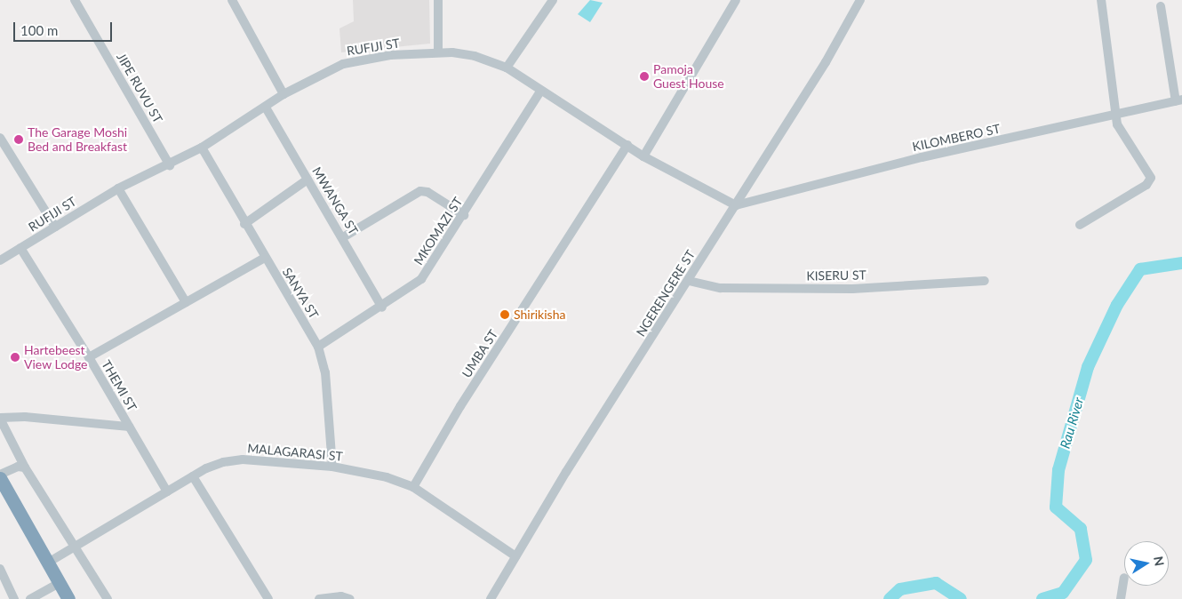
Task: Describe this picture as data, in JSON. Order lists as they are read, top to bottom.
{
  "streets": {
    "street": [
      "RUFIJI ST",
      "JIPE RUVU ST",
      "KILOMBERO ST",
      "MWANGA ST",
      "MKOMAZI ST",
      "KISERU ST",
      "SANYA ST",
      "NGERENGERE ST",
      "UMBA ST",
      "THEMI ST",
      "MALAGARASI ST"
    ]
  },
  "crossings": [
    ["RUFIJI ST", "JIPE RUVU ST"],
    ["RUFIJI ST", "KILOMBERO ST"],
    ["RUFIJI ST", "MWANGA ST"],
    ["RUFIJI ST", "MKOMAZI ST"],
    ["RUFIJI ST", "SANYA ST"],
    ["RUFIJI ST", "NGERENGERE ST"],
    ["RUFIJI ST", "UMBA ST"],
    ["RUFIJI ST", "THEMI ST"],
    ["KILOMBERO ST", "NGERENGERE ST"],
    ["MWANGA ST", "MKOMAZI ST"],
    ["MKOMAZI ST", "SANYA ST"],
    ["KISERU ST", "NGERENGERE ST"],
    ["SANYA ST", "MALAGARASI ST"],
    ["NGERENGERE ST", "MALAGARASI ST"],
    ["UMBA ST", "MALAGARASI ST"],
    ["THEMI ST", "MALAGARASI ST"]
  ],
  "water": ["Rau River"],
  "places": [
    "Pamoja Guest House",
    "The Garage Moshi Bed and Breakfast",
    "Shirikisha",
    "Hartebeest View Lodge"
  ],
  "scale_bar": "100 m",
  "north": "right"
}
